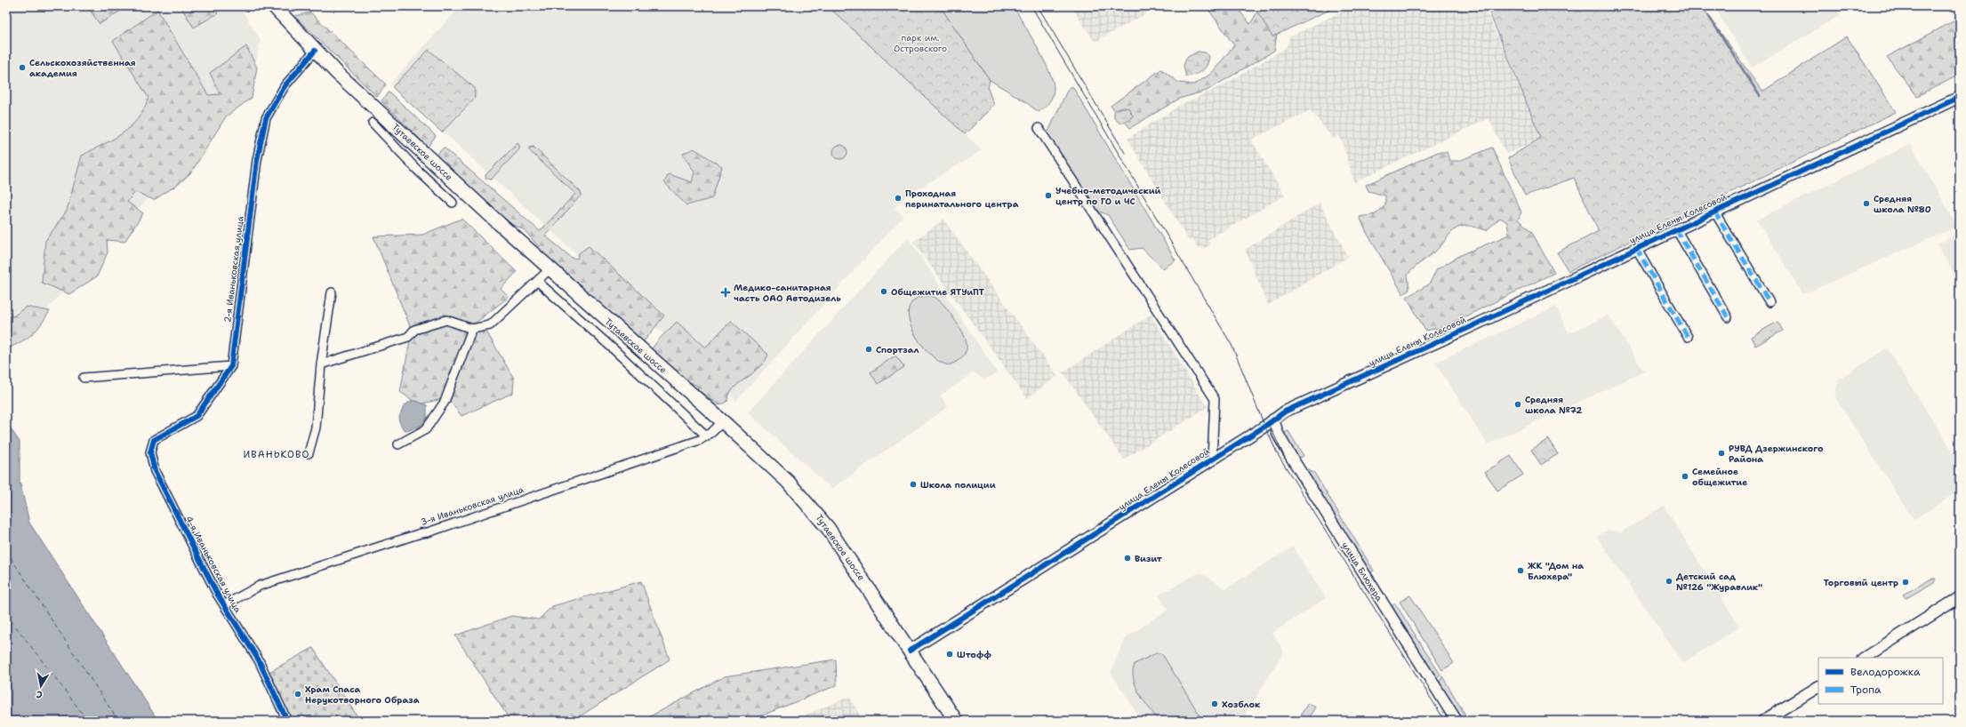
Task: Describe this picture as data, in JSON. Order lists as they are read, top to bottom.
{
  "streets": {
    "main road": ["Тутаевское шоссе"],
    "street": [
      "улица Елены Колесовой",
      "2-я Иваньковская улица",
      "3-я Иваньковская улица",
      "4-я Иваньковская улица",
      "улица Блюхера"
    ]
  },
  "crossings": [
    ["Тутаевское шоссе", "улица Елены Колесовой"],
    ["Тутаевское шоссе", "2-я Иваньковская улица"],
    ["Тутаевское шоссе", "3-я Иваньковская улица"],
    ["улица Елены Колесовой", "улица Блюхера"],
    ["2-я Иваньковская улица", "4-я Иваньковская улица"],
    ["3-я Иваньковская улица", "4-я Иваньковская улица"]
  ],
  "districts": ["ИВАНЬКОВО"],
  "parks": ["парк им. Островского"],
  "places": {
    "other": [
      "Сельскохозяйственная академия",
      "Учебно-методический центр по ГО и ЧС",
      "Проходная перинатального центра",
      "Средняя школа №80",
      "Общежитие ЯТУиПТ",
      "Спортзал",
      "Средняя школа №72",
      "РУВД Дзержинского Района",
      "Семейное общежитие",
      "Школа полиции",
      "Визит",
      "ЖК \"Дом на Блюхера\"",
      "Детский сад №126 \"Журавлик\"",
      "Торговый центр",
      "Штофф",
      "Храм Спаса Нерукотворного Образа",
      "Хозблок"
    ],
    "health": ["Медико-санитарная часть ОАО Автодизель"]
  },
  "legend": ["Велодорожка", "Тропа"],
  "north": "bottom"
}
